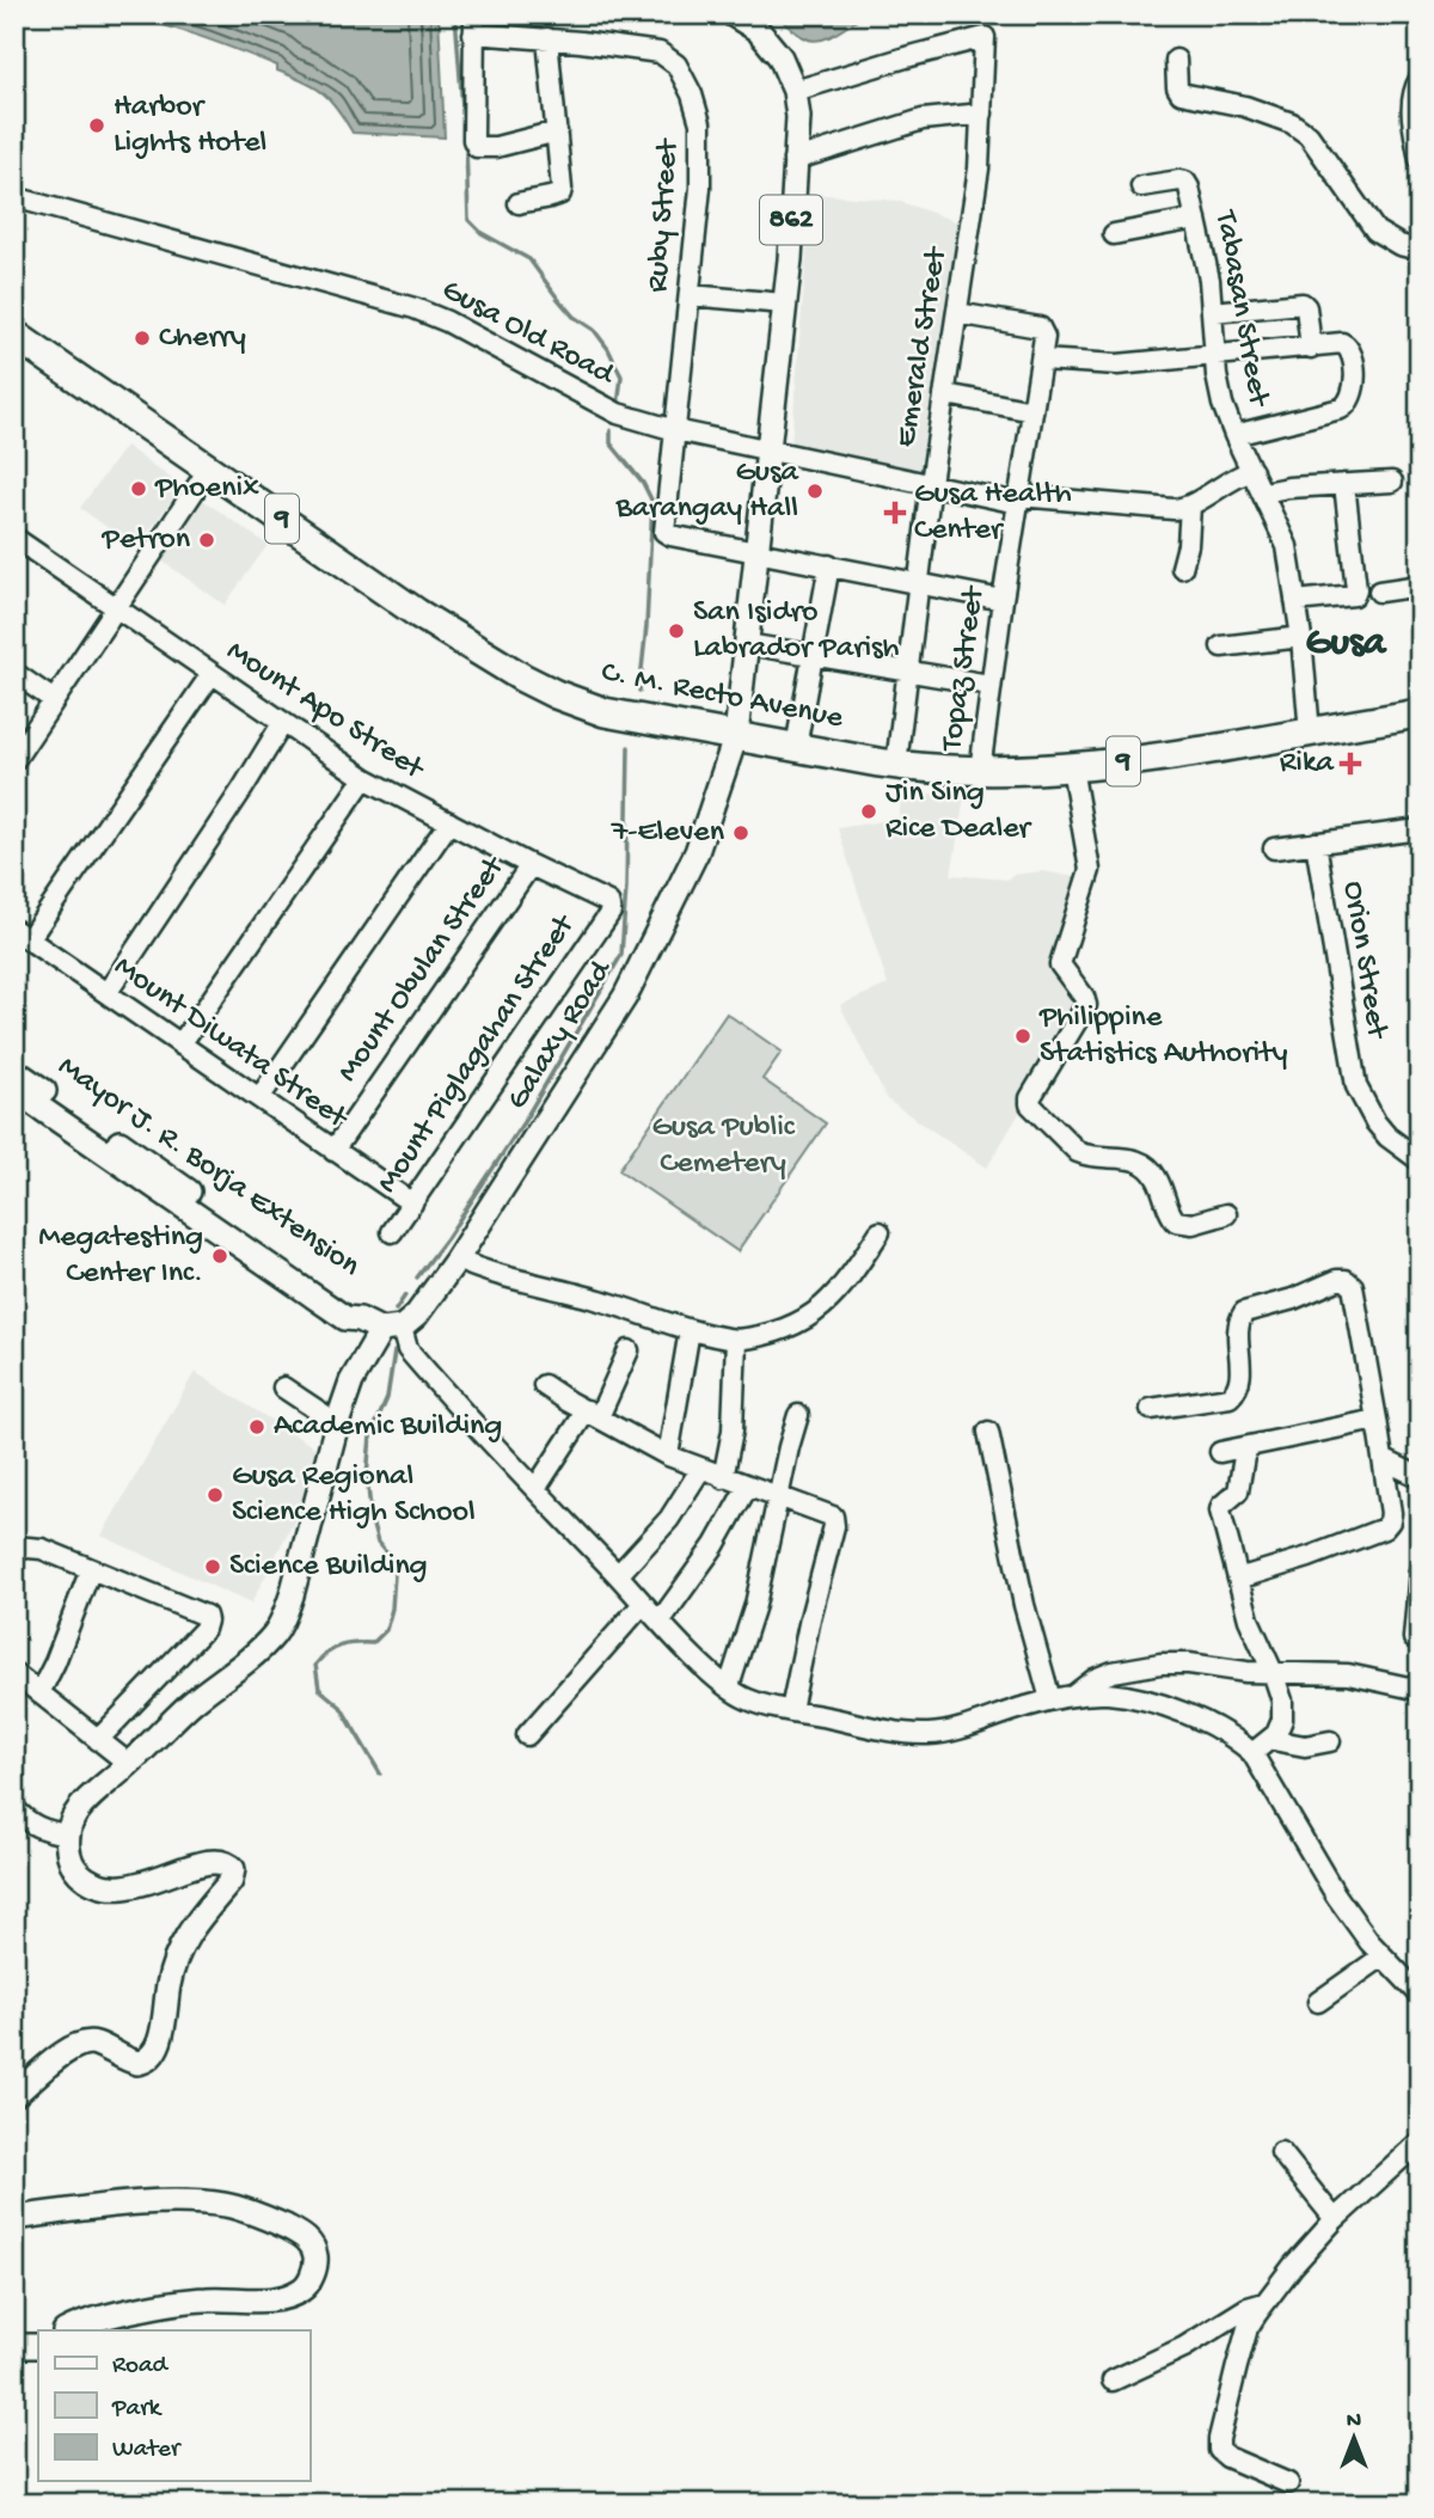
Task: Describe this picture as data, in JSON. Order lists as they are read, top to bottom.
{
  "streets": {
    "highway": ["9", "C. M. Recto Avenue"],
    "main road": ["862", "Galaxy Road", "Mayor J. R. Borja Extension"],
    "street": [
      "Ruby Street",
      "Tabasan Street",
      "Gusa Old Road",
      "Emerald Street",
      "Topaz Street",
      "Mount Apo Street",
      "Orion Street",
      "Mount Obulan Street",
      "Mount Diwata Street",
      "Mount Piglagahan Street"
    ]
  },
  "crossings": [
    ["Ruby Street", "862"],
    ["Ruby Street", "Gusa Old Road"],
    ["862", "Gusa Old Road"],
    ["862", "Emerald Street"],
    ["862", "C. M. Recto Avenue"],
    ["862", "Galaxy Road"],
    ["Tabasan Street", "C. M. Recto Avenue"],
    ["Gusa Old Road", "Emerald Street"],
    ["Gusa Old Road", "Topaz Street"],
    ["Emerald Street", "Topaz Street"],
    ["Emerald Street", "C. M. Recto Avenue"],
    ["Topaz Street", "C. M. Recto Avenue"],
    ["C. M. Recto Avenue", "Galaxy Road"],
    ["Mount Apo Street", "Mount Obulan Street"],
    ["Mount Apo Street", "Mount Piglagahan Street"],
    ["Mount Obulan Street", "Mount Diwata Street"],
    ["Galaxy Road", "Mayor J. R. Borja Extension"],
    ["Mount Diwata Street", "Mount Piglagahan Street"]
  ],
  "districts": ["Gusa"],
  "parks": ["Gusa Public Cemetery"],
  "places": {
    "other": [
      "Harbor Lights Hotel",
      "Cherry",
      "Phoenix",
      "Gusa Barangay Hall",
      "Petron",
      "San Isidro Labrador Parish",
      "Jin Sing Rice Dealer",
      "7-Eleven",
      "Philippine Statistics Authority",
      "Megatesting Center Inc.",
      "Academic Building",
      "Gusa Regional Science High School",
      "Science Building"
    ],
    "health": ["Gusa Health Center", "Rika"]
  },
  "legend": ["Road", "Park", "Water"],
  "north": "top"
}
